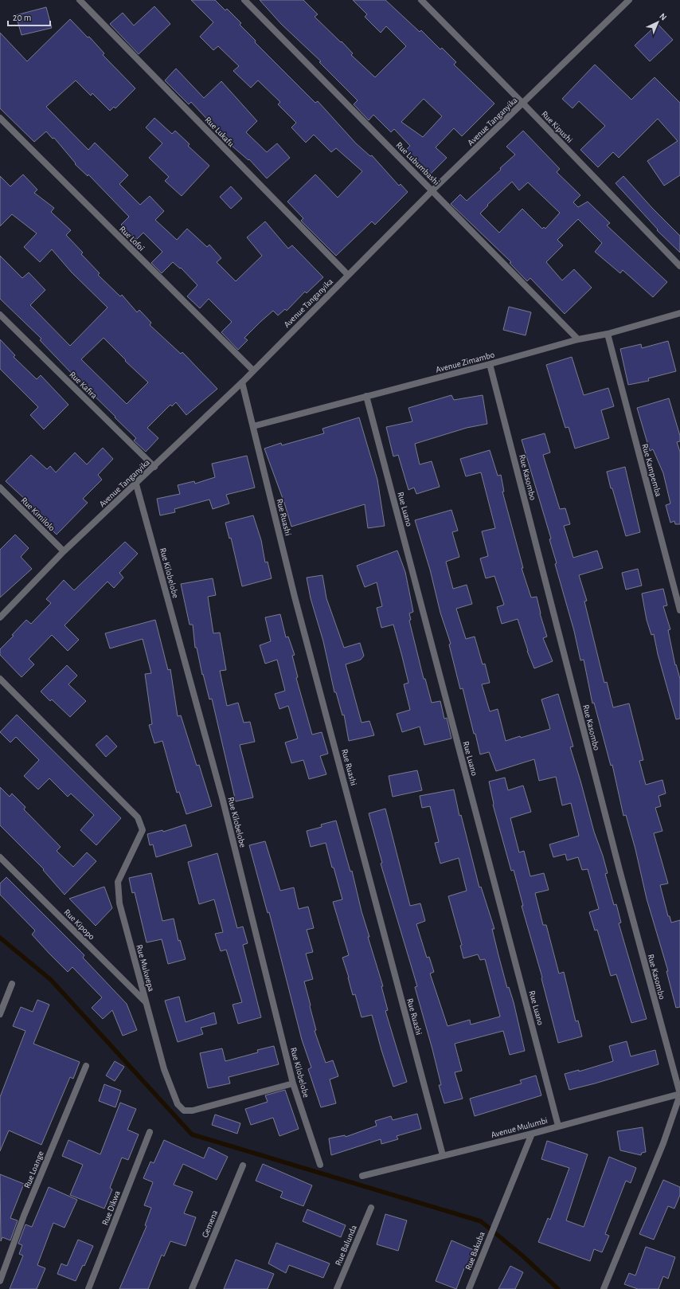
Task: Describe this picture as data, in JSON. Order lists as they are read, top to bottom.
{
  "streets": {
    "street": [
      "Avenue Tanganyika",
      "Rue Kipushi",
      "Rue Lukafu",
      "Rue Lubumbashi",
      "Rue Lofoï",
      "Avenue Zimambo",
      "Rue Kafira",
      "Rue Kampemba",
      "Rue Kasombo",
      "Rue Luano",
      "Rue Kimilolo",
      "Rue Ruashi",
      "Rue Kilobelobe",
      "Rue Kipopo",
      "Rue Mukwepa",
      "Avenue Mulumbi",
      "Rue Loange",
      "Rue Dikwa",
      "Gemena",
      "Rue Balunda",
      "Rue Bakuba"
    ]
  },
  "crossings": [
    ["Avenue Tanganyika", "Rue Kipushi"],
    ["Avenue Tanganyika", "Rue Lukafu"],
    ["Avenue Tanganyika", "Rue Lubumbashi"],
    ["Avenue Tanganyika", "Rue Lofoï"],
    ["Avenue Tanganyika", "Rue Kafira"],
    ["Avenue Tanganyika", "Rue Kimilolo"],
    ["Avenue Tanganyika", "Rue Ruashi"],
    ["Avenue Tanganyika", "Rue Kilobelobe"],
    ["Rue Lubumbashi", "Avenue Zimambo"],
    ["Avenue Zimambo", "Rue Kampemba"],
    ["Avenue Zimambo", "Rue Kasombo"],
    ["Avenue Zimambo", "Rue Luano"],
    ["Avenue Zimambo", "Rue Ruashi"],
    ["Rue Kasombo", "Avenue Mulumbi"],
    ["Rue Luano", "Avenue Mulumbi"],
    ["Rue Ruashi", "Avenue Mulumbi"],
    ["Rue Kilobelobe", "Rue Mukwepa"],
    ["Rue Kipopo", "Rue Mukwepa"],
    ["Avenue Mulumbi", "Rue Bakuba"]
  ],
  "scale_bar": "20 m",
  "north": "top right"
}
